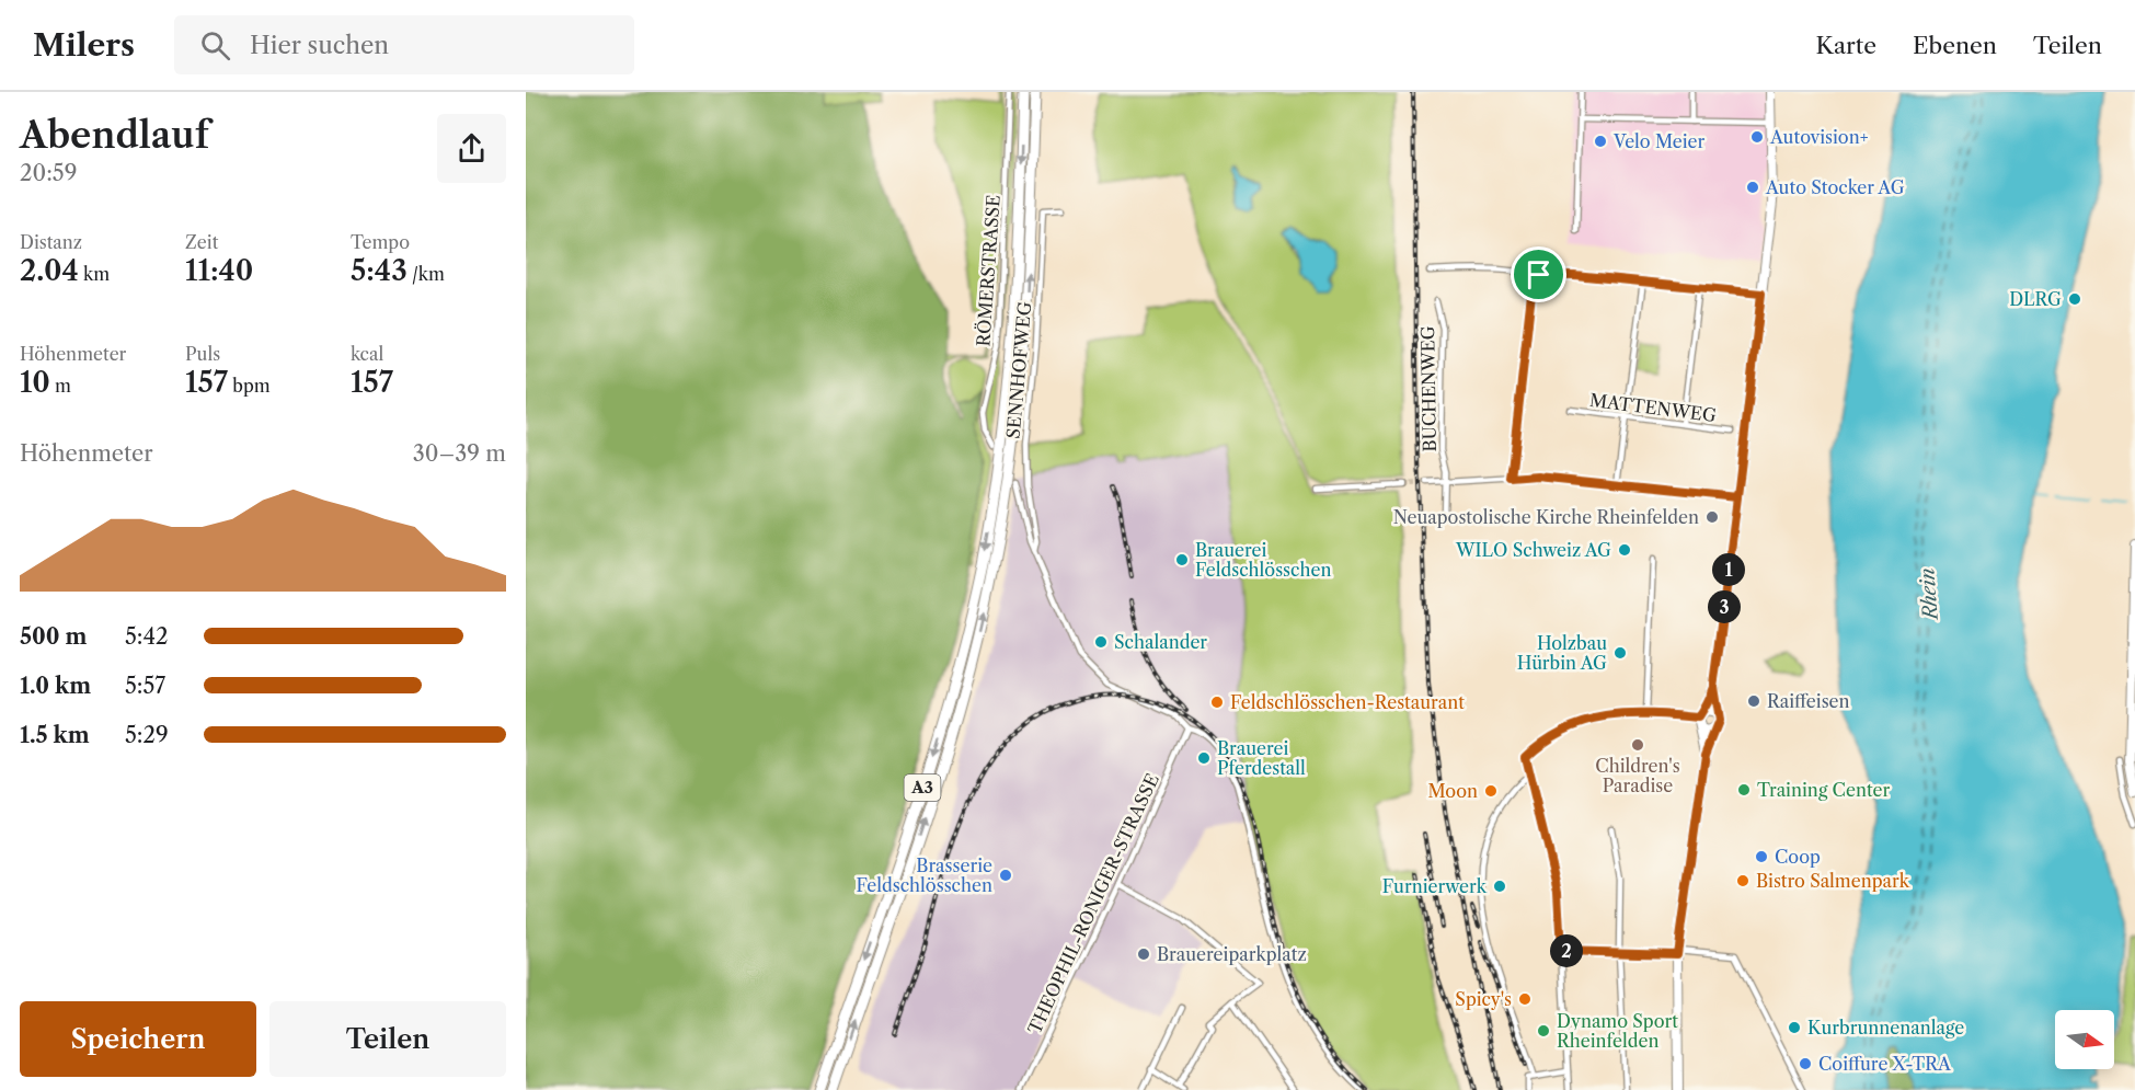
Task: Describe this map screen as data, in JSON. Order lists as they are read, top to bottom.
{
  "streets": {
    "highway": ["A3"],
    "street": [
      "RÖMERSTRASSE",
      "SENNHOFWEG",
      "BUCHENWEG",
      "MATTENWEG",
      "THEOPHIL-RONIGER-STRASSE"
    ]
  },
  "water": ["Rhein"],
  "places": [
    "Autovision+",
    "Velo Meier",
    "Auto Stocker AG",
    "DLRG",
    "Neuapostolische Kirche Rheinfelden",
    "WILO Schweiz AG",
    "Brauerei Feldschlösschen",
    "Schalander",
    "Holzbau Hürbin AG",
    "Raiffeisen",
    "Feldschlösschen-Restaurant",
    "Children's Paradise",
    "Brauerei Pferdestall",
    "Training Center",
    "Moon",
    "Coop",
    "Brasserie Feldschlösschen",
    "Bistro Salmenpark",
    "Furnierwerk",
    "Brauereiparkplatz",
    "Spicy's",
    "Kurbrunnenanlage",
    "Dynamo Sport Rheinfelden",
    "Coiffure X-TRA"
  ],
  "north": "right",
  "page": {
    "header": "Milers",
    "search": "Hier suchen",
    "nav": ["Karte", "Ebenen", "Teilen"],
    "heading": ["Abendlauf", "20:59"],
    "stats": [
      ["Distanz", "2.04 km"],
      ["Zeit", "11:40"],
      ["Tempo", "5:43 /km"],
      ["Höhenmeter", "10 m"],
      ["Puls", "157 bpm"],
      ["kcal", "157"]
    ],
    "chart": ["Höhenmeter", "30–39 m"],
    "pins": ["1", "3", "2"],
    "list": [
      {
        "name": "500 m",
        "note": "5:42"
      },
      {
        "name": "1.0 km",
        "note": "5:57"
      },
      {
        "name": "1.5 km",
        "note": "5:29"
      }
    ],
    "buttons": ["Speichern", "Teilen"]
  }
}
